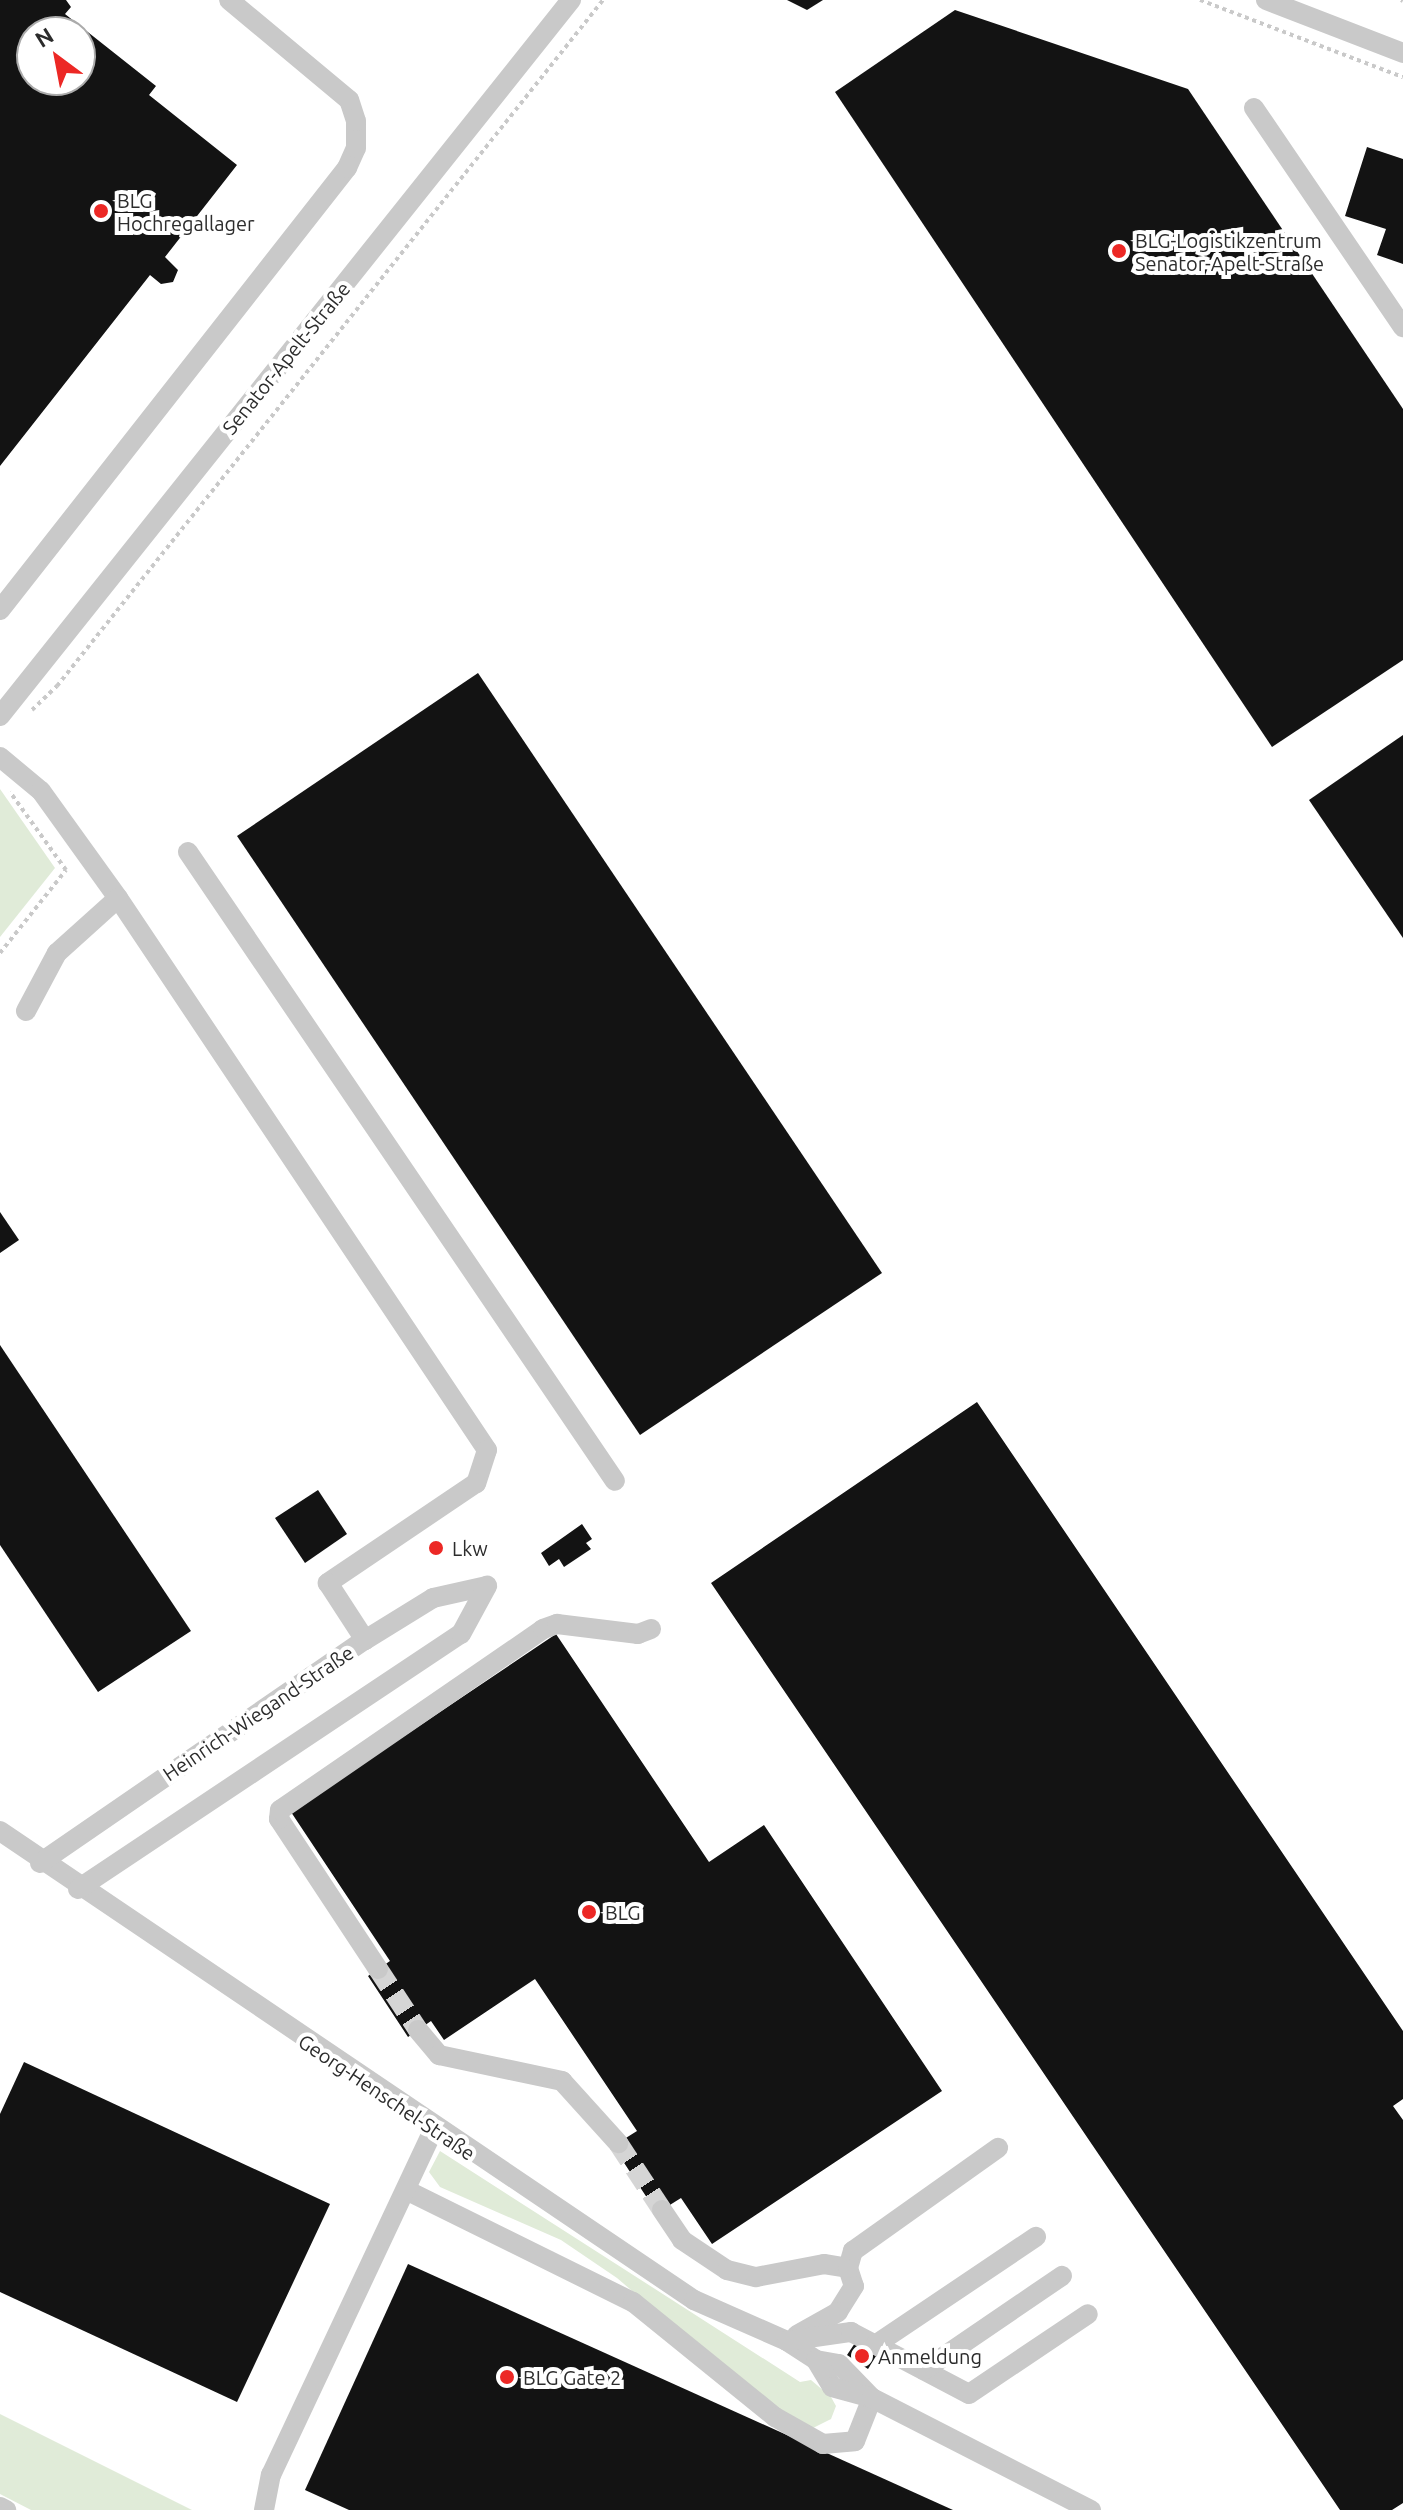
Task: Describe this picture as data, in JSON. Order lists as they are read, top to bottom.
{
  "streets": {
    "street": ["Senator-Apelt-Straße", "Heinrich-Wiegand-Straße", "Georg-Henschel-Straße"]
  },
  "crossings": [
    ["Heinrich-Wiegand-Straße", "Georg-Henschel-Straße"]
  ],
  "places": [
    "BLG Hochregallager",
    "BLG-Logistikzentrum Senator-Apelt-Straße",
    "Lkw",
    "BLG",
    "Anmeldung",
    "BLG Gate 2"
  ],
  "north": "top left"
}
